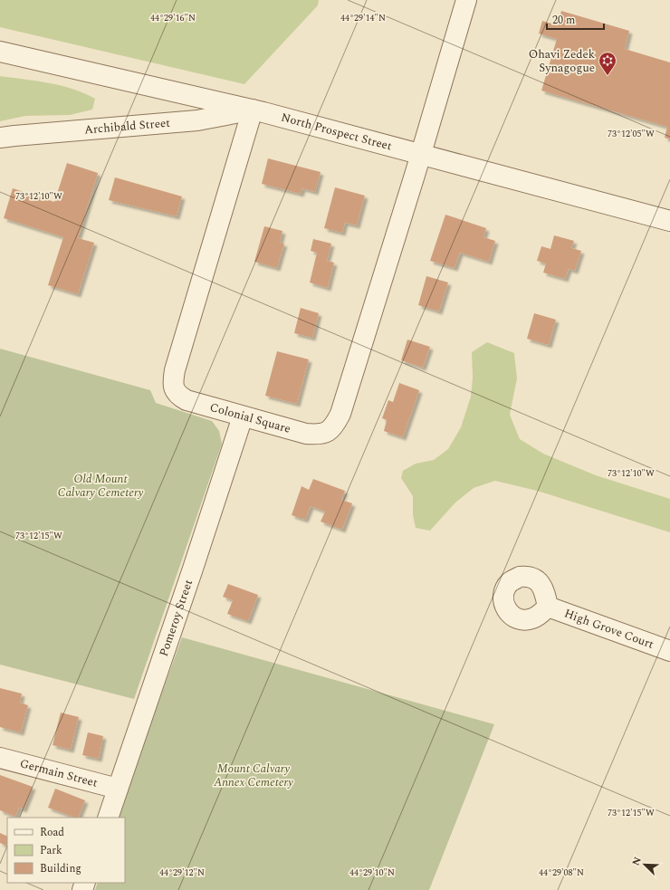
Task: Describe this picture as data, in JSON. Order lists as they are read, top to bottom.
{
  "streets": {
    "street": [
      "Archibald Street",
      "North Prospect Street",
      "Colonial Square",
      "Pomeroy Street",
      "High Grove Court",
      "Germain Street"
    ]
  },
  "crossings": [
    ["Archibald Street", "North Prospect Street"],
    ["Archibald Street", "Colonial Square"],
    ["North Prospect Street", "Colonial Square"],
    ["Colonial Square", "Pomeroy Street"],
    ["Pomeroy Street", "Germain Street"]
  ],
  "parks": ["Old Mount Calvary Cemetery", "Mount Calvary Annex Cemetery"],
  "places": {
    "synagogue": ["Ohavi Zedek Synagogue"]
  },
  "legend": ["Road", "Park", "Building"],
  "scale_bar": "20 m",
  "north": "top left",
  "coordinates": [
    "44°29'16\"N",
    "44°29'14\"N",
    "73°12'05\"W",
    "73°12'10\"W",
    "73°12'15\"W",
    "44°29'12\"N",
    "44°29'10\"N",
    "44°29'08\"N"
  ]
}
